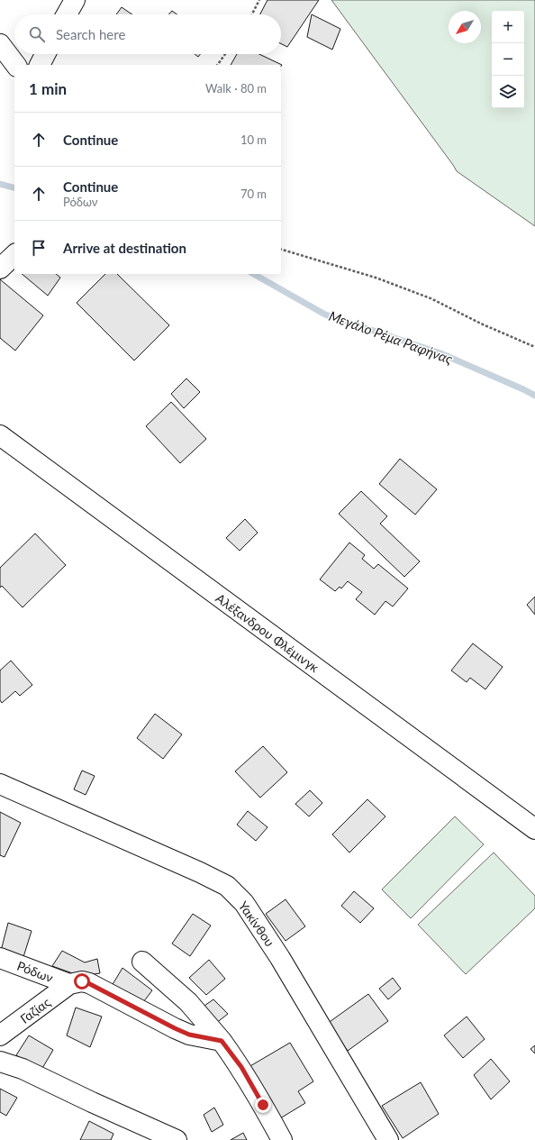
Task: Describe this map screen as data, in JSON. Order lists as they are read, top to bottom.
{
  "streets": {
    "street": [
      "Αλέξανδρου Φλέμινγκ",
      "Υακίνθου",
      "Ρόδων",
      "Γαζίας"
    ]
  },
  "crossings": [
    ["Ρόδων", "Γαζίας"]
  ],
  "water": ["Μεγάλο Ρέμα Ραφήνας"],
  "north": "bottom left",
  "page": {
    "map_buttons": ["+", "−"],
    "search": "Search here",
    "heading": ["1 min", "Walk · 80 m"],
    "list": [
      ["Continue", "10 m"],
      ["Continue", "Ρόδων", "70 m"],
      "Arrive at destination"
    ]
  }
}
